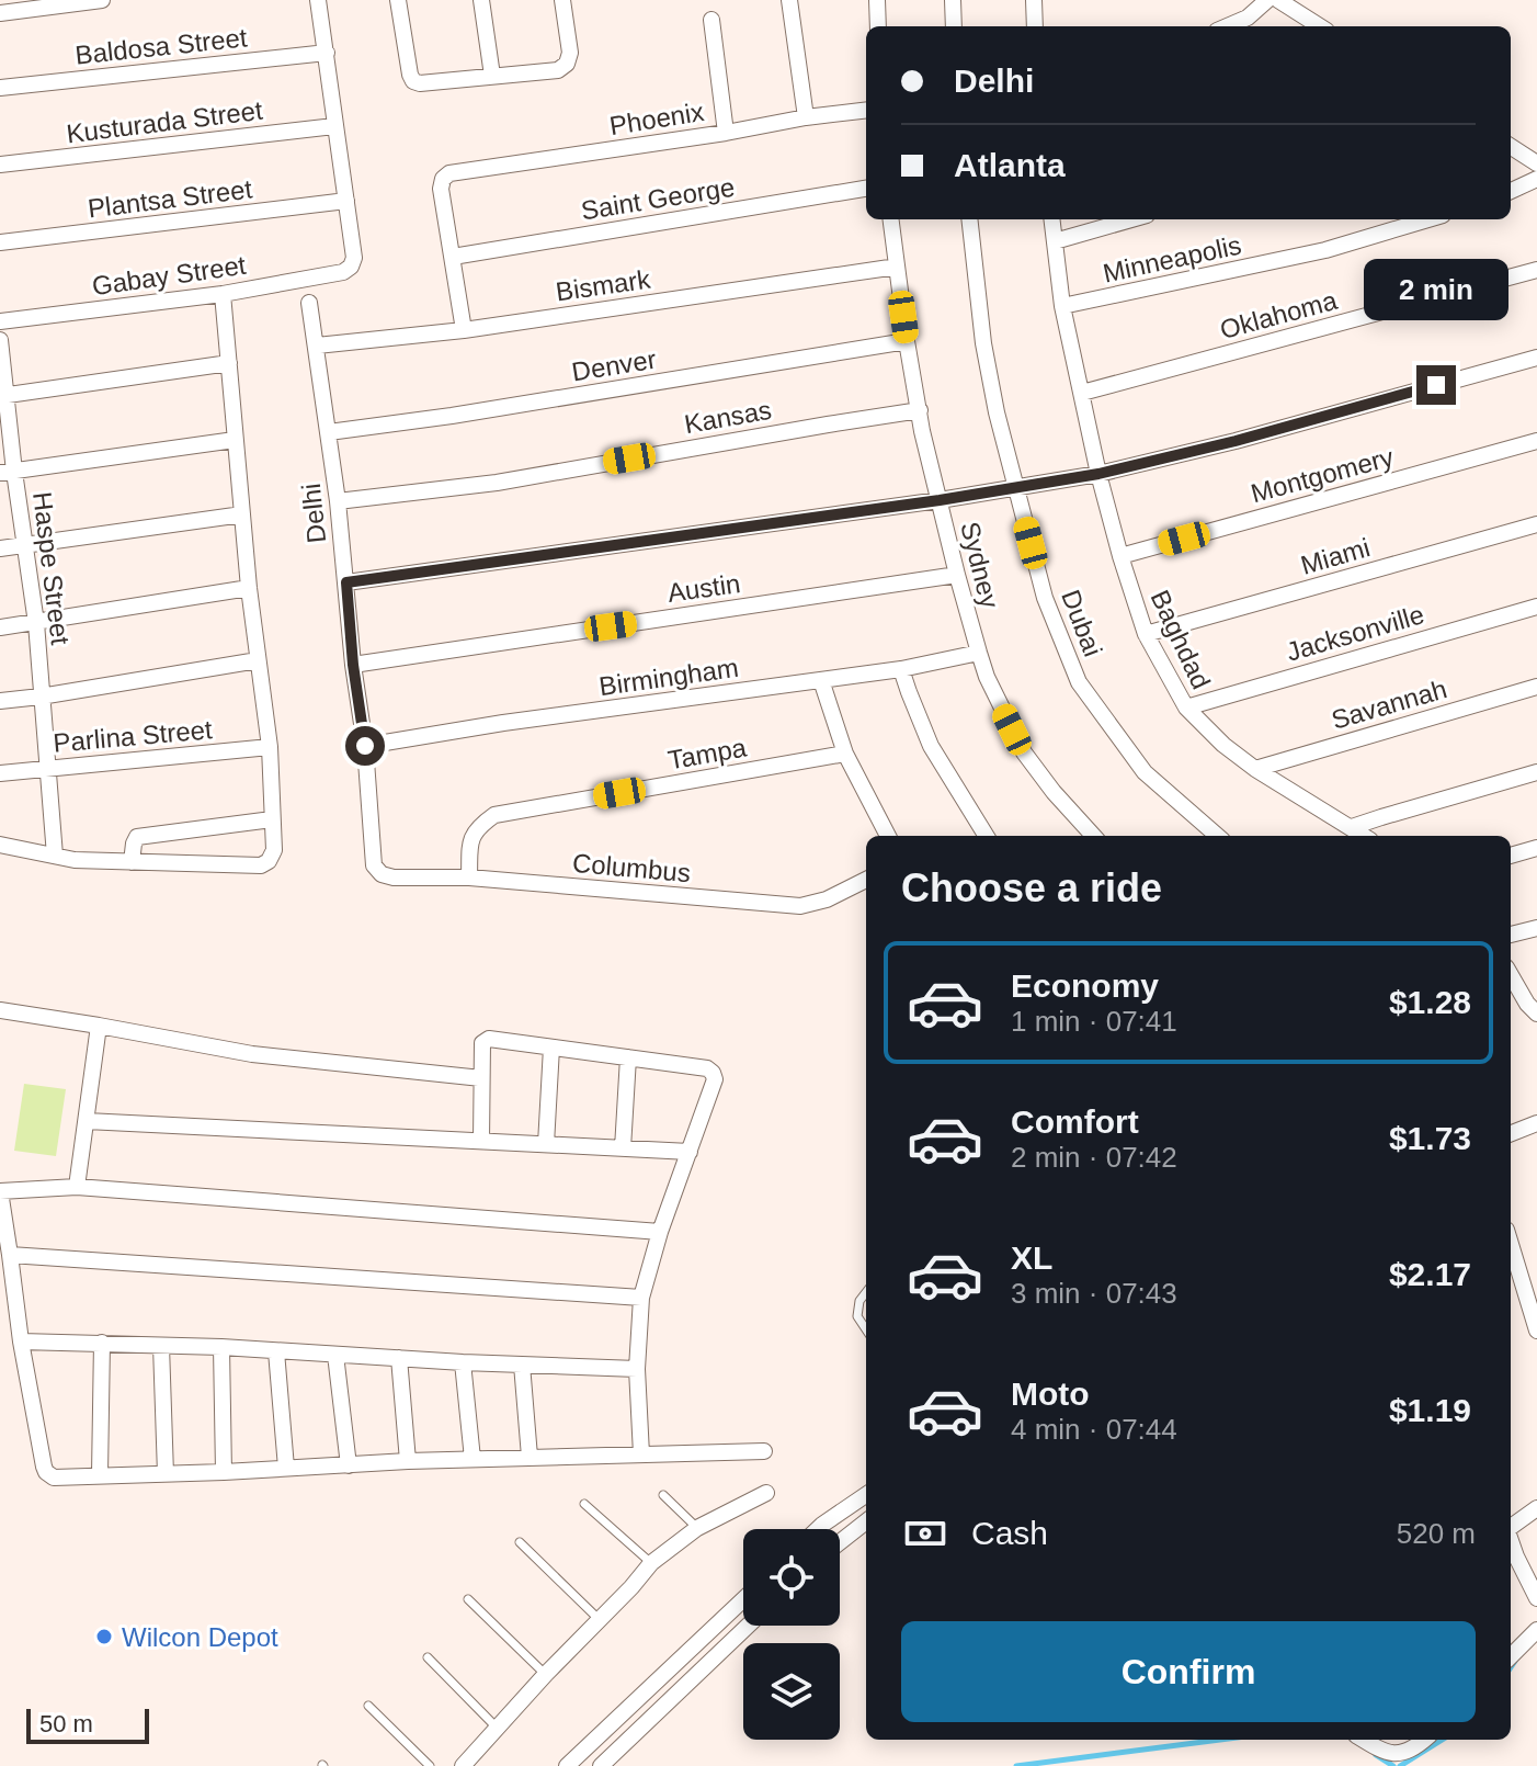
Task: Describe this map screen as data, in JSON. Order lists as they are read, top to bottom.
{
  "streets": {
    "street": [
      "Baldosa Street",
      "Phoenix",
      "Kusturada Street",
      "Plantsa Street",
      "Saint George",
      "Minneapolis",
      "Gabay Street",
      "Bismark",
      "Oklahoma",
      "Denver",
      "Kansas",
      "Montgomery",
      "Delhi",
      "Miami",
      "Sydney",
      "Haspe Street",
      "Austin",
      "Dubai",
      "Jacksonville",
      "Baghdad",
      "Birmingham",
      "Savannah",
      "Parlina Street",
      "Tampa",
      "Columbus"
    ]
  },
  "crossings": [
    ["Phoenix", "Saint George"],
    ["Plantsa Street", "Gabay Street"],
    ["Minneapolis", "Baghdad"],
    ["Bismark", "Delhi"],
    ["Bismark", "Sydney"],
    ["Oklahoma", "Baghdad"],
    ["Denver", "Delhi"],
    ["Denver", "Sydney"],
    ["Kansas", "Delhi"],
    ["Kansas", "Sydney"],
    ["Montgomery", "Baghdad"],
    ["Delhi", "Austin"],
    ["Delhi", "Birmingham"],
    ["Delhi", "Columbus"],
    ["Miami", "Baghdad"],
    ["Sydney", "Austin"],
    ["Sydney", "Birmingham"],
    ["Haspe Street", "Parlina Street"],
    ["Jacksonville", "Baghdad"],
    ["Baghdad", "Savannah"],
    ["Tampa", "Columbus"]
  ],
  "places": ["Wilcon Depot"],
  "scale_bar": "50 m",
  "page": {
    "banner": ["Delhi", "Atlanta"],
    "bubble": "2 min",
    "heading": "Choose a ride",
    "list": [
      {
        "name": "Economy",
        "note": "1 min · 07:41",
        "value": "$1.28"
      },
      {
        "name": "Comfort",
        "note": "2 min · 07:42",
        "value": "$1.73"
      },
      {
        "name": "XL",
        "note": "3 min · 07:43",
        "value": "$2.17"
      },
      {
        "name": "Moto",
        "note": "4 min · 07:44",
        "value": "$1.19"
      }
    ],
    "pay": ["Cash", "520 m"],
    "buttons": "Confirm",
    "scale": "50 m"
  }
}
